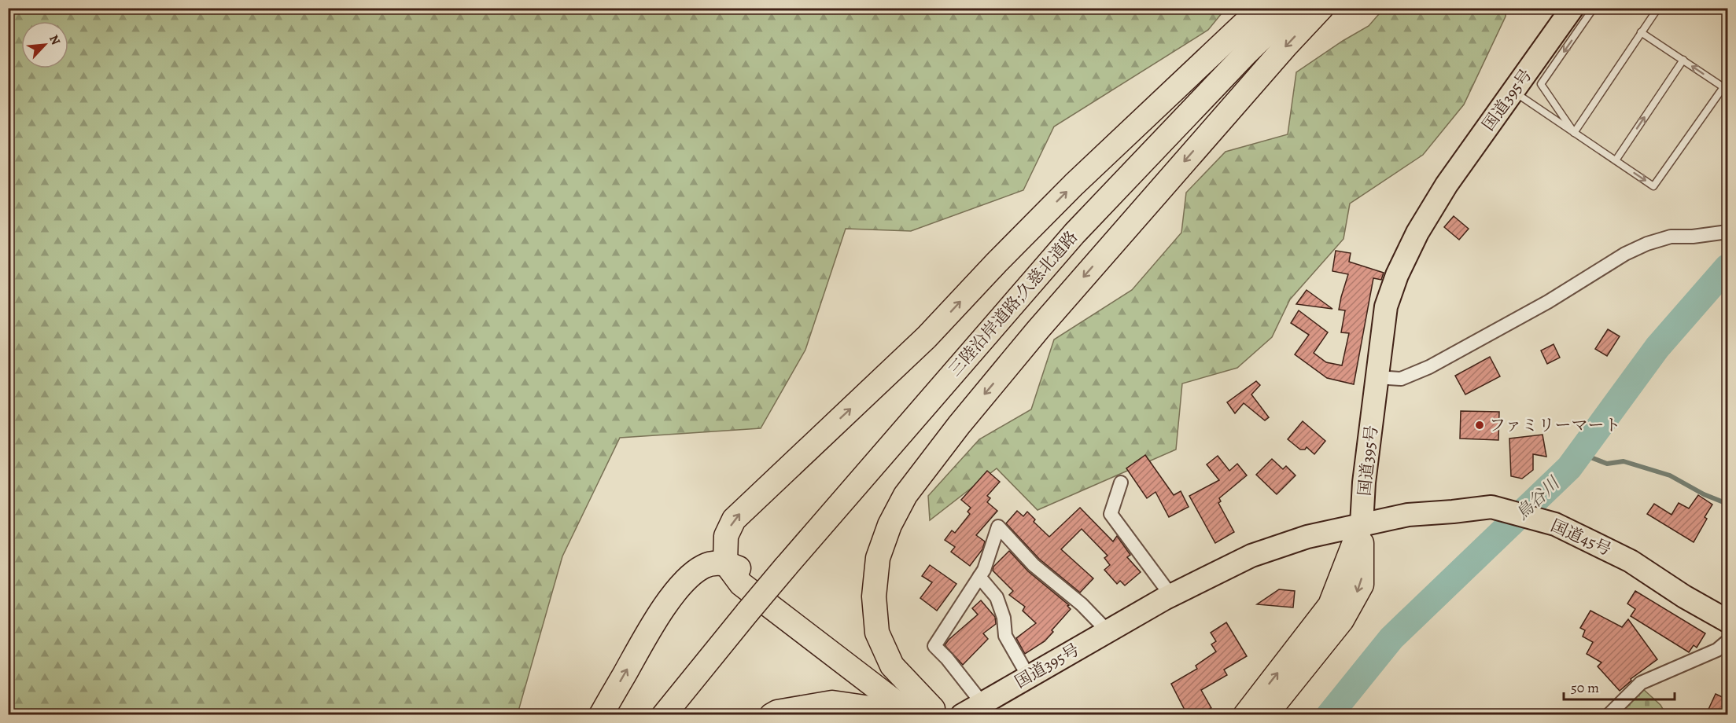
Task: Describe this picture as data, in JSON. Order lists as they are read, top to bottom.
{
  "streets": {
    "highway": ["国道395号", "三陸沿岸道路;久慈北道路", "国道45号"]
  },
  "crossings": [
    ["国道395号", "国道45号"]
  ],
  "water": ["鳥谷川"],
  "places": ["ファミリーマート"],
  "scale_bar": "50 m",
  "north": "top right"
}
